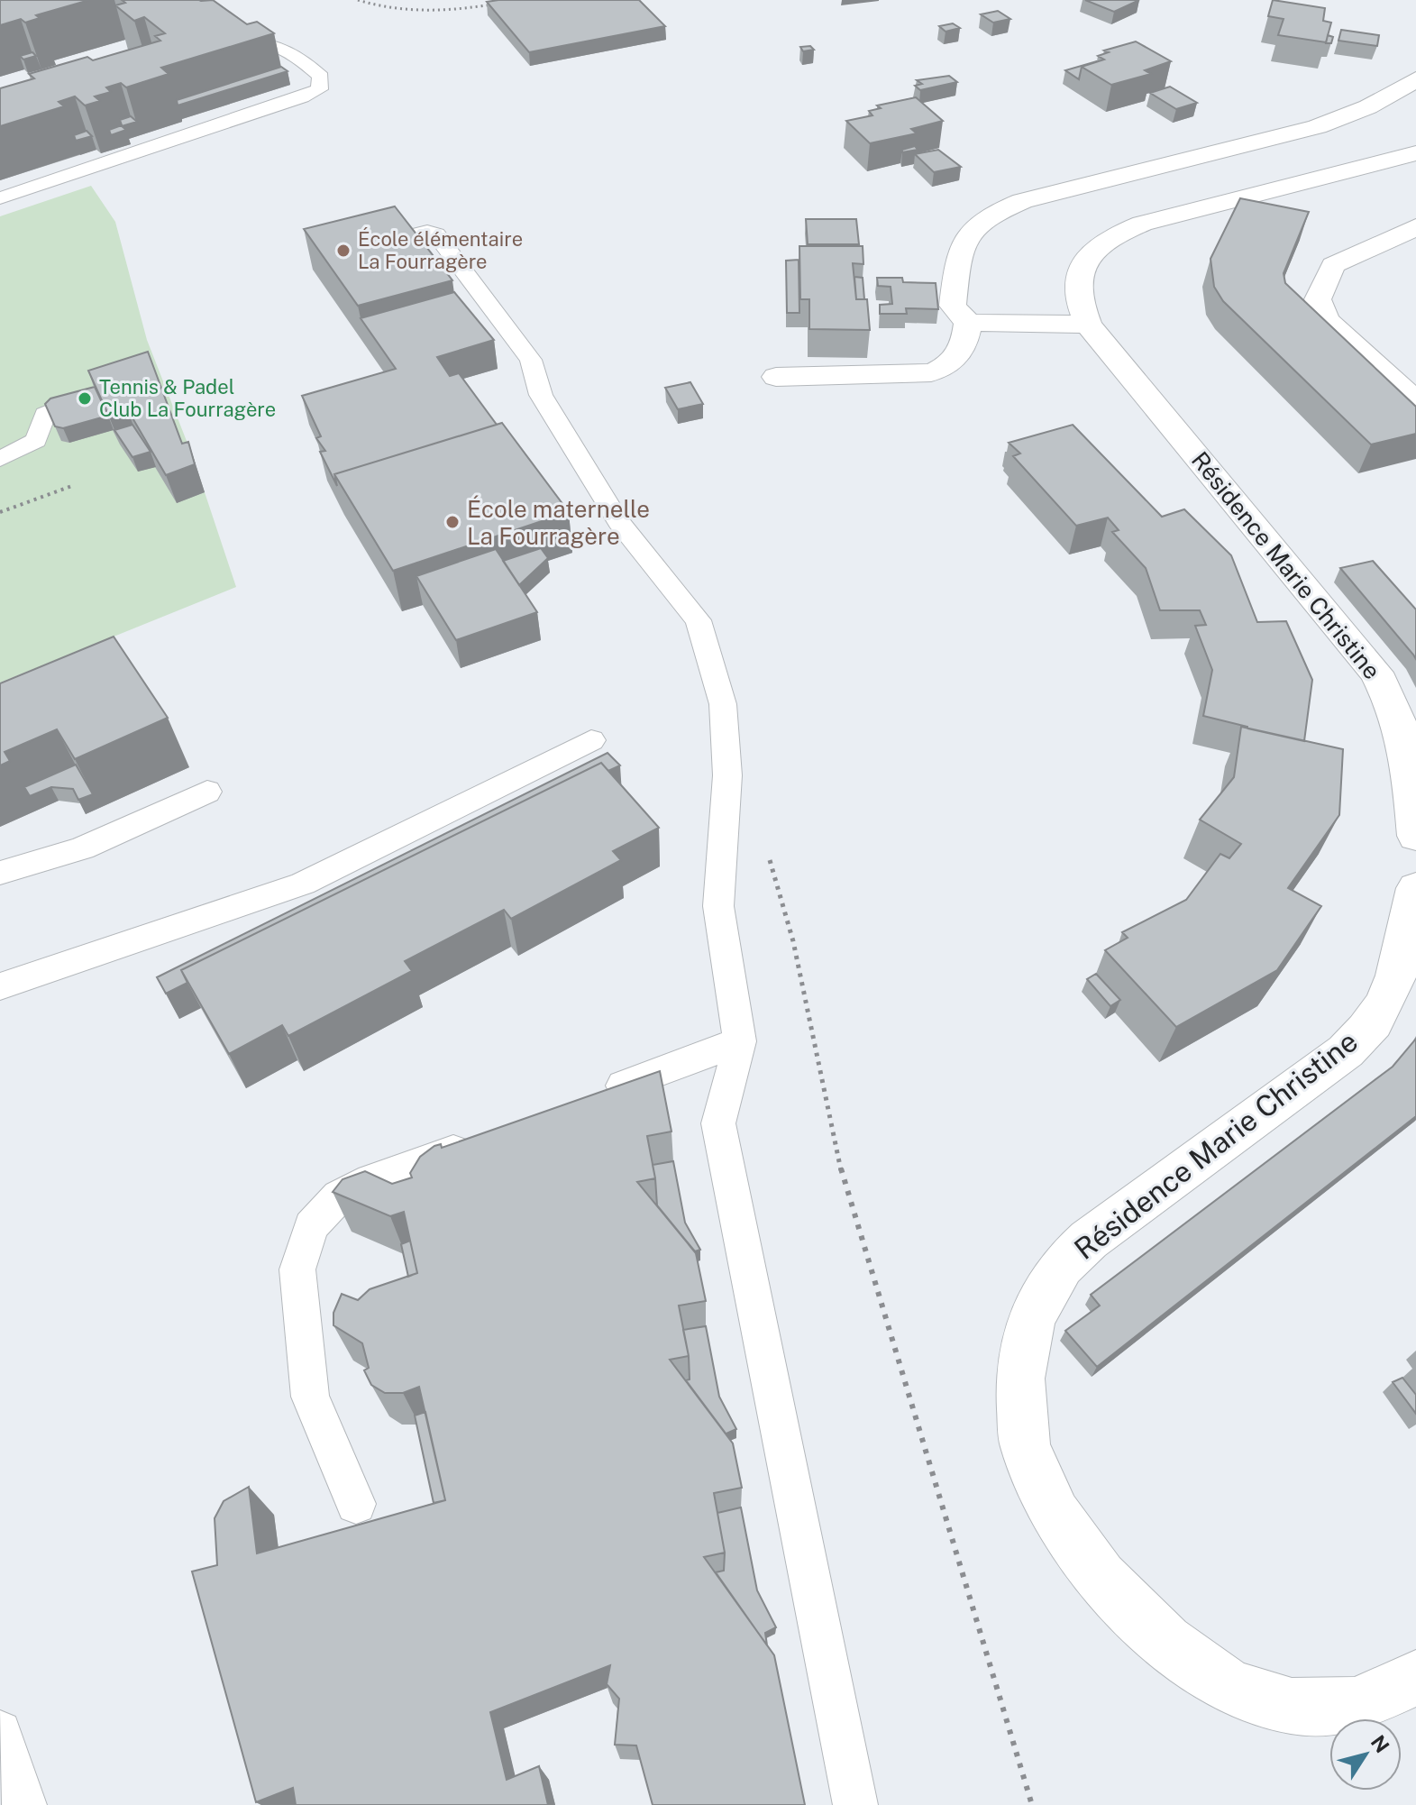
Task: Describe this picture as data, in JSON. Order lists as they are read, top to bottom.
{
  "streets": {
    "street": ["Résidence Marie Christine"]
  },
  "places": ["École élémentaire La Fourragère", "Tennis & Padel Club La Fourragère", "École maternelle La Fourragère"],
  "north": "top right"
}
